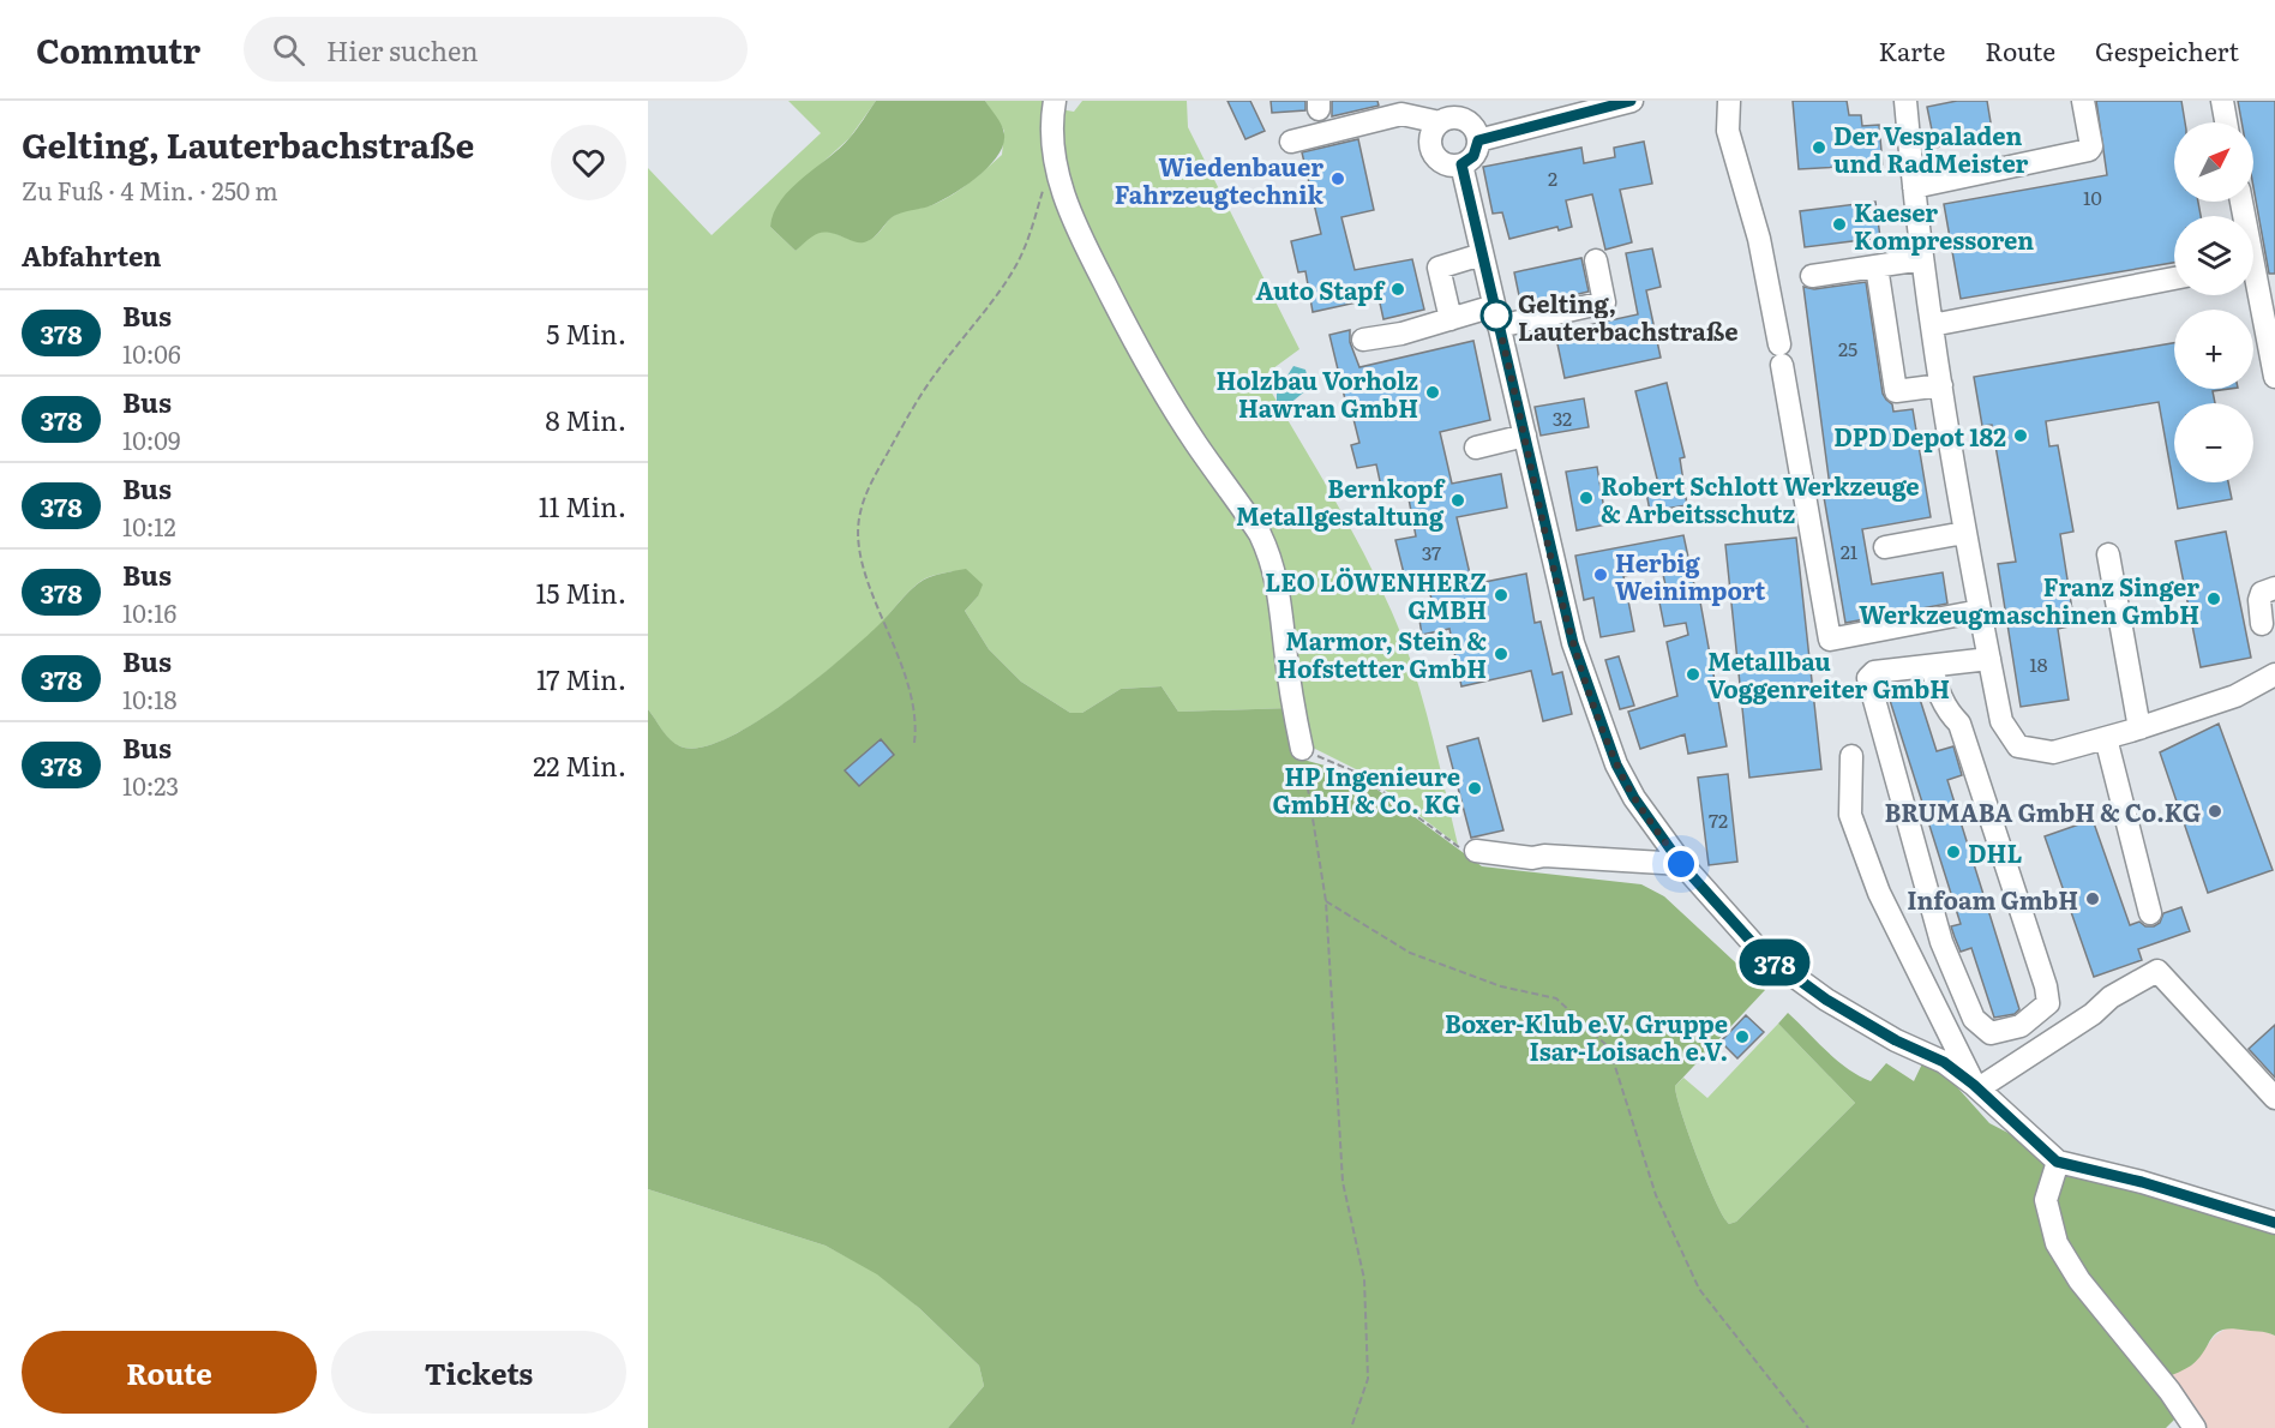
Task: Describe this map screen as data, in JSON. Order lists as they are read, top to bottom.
{
  "places": [
    "Der Vespaladen und RadMeister",
    "Wiedenbauer Fahrzeugtechnik",
    "Kaeser Kompressoren",
    "Auto Stapf",
    "Gelting, Lauterbachstraße",
    "Holzbau Vorholz Hawran GmbH",
    "DPD Depot 182",
    "Robert Schlott Werkzeuge & Arbeitsschutz",
    "Bernkopf Metallgestaltung",
    "Herbig Weinimport",
    "LEO LÖWENHERZ GMBH",
    "Franz Singer Werkzeugmaschinen GmbH",
    "Marmor, Stein & Hofstetter GmbH",
    "Metallbau Voggenreiter GmbH",
    "HP Ingenieure GmbH & Co. KG",
    "BRUMABA GmbH & Co.KG",
    "DHL",
    "Infoam GmbH",
    "Boxer-Klub e.V. Gruppe Isar-Loisach e.V."
  ],
  "lines": ["bus line 378"],
  "house_numbers": [
    "2",
    "10",
    "25",
    "32",
    "21",
    "37",
    "18",
    "72"
  ],
  "north": "top right",
  "page": {
    "header": "Commutr",
    "search": "Hier suchen",
    "nav": ["Karte", "Route", "Gespeichert"],
    "heading": [
      ["Gelting, Lauterbachstraße", "Zu Fuß · 4 Min. · 250 m"],
      "Abfahrten"
    ],
    "on_map": "378",
    "map_buttons": ["+", "−"],
    "list": [
      {
        "mark": "378",
        "name": "Bus",
        "note": "10:06",
        "value": "5 Min."
      },
      {
        "mark": "378",
        "name": "Bus",
        "note": "10:09",
        "value": "8 Min."
      },
      {
        "mark": "378",
        "name": "Bus",
        "note": "10:12",
        "value": "11 Min."
      },
      {
        "mark": "378",
        "name": "Bus",
        "note": "10:16",
        "value": "15 Min."
      },
      {
        "mark": "378",
        "name": "Bus",
        "note": "10:18",
        "value": "17 Min."
      },
      {
        "mark": "378",
        "name": "Bus",
        "note": "10:23",
        "value": "22 Min."
      }
    ],
    "buttons": ["Route", "Tickets"]
  }
}
